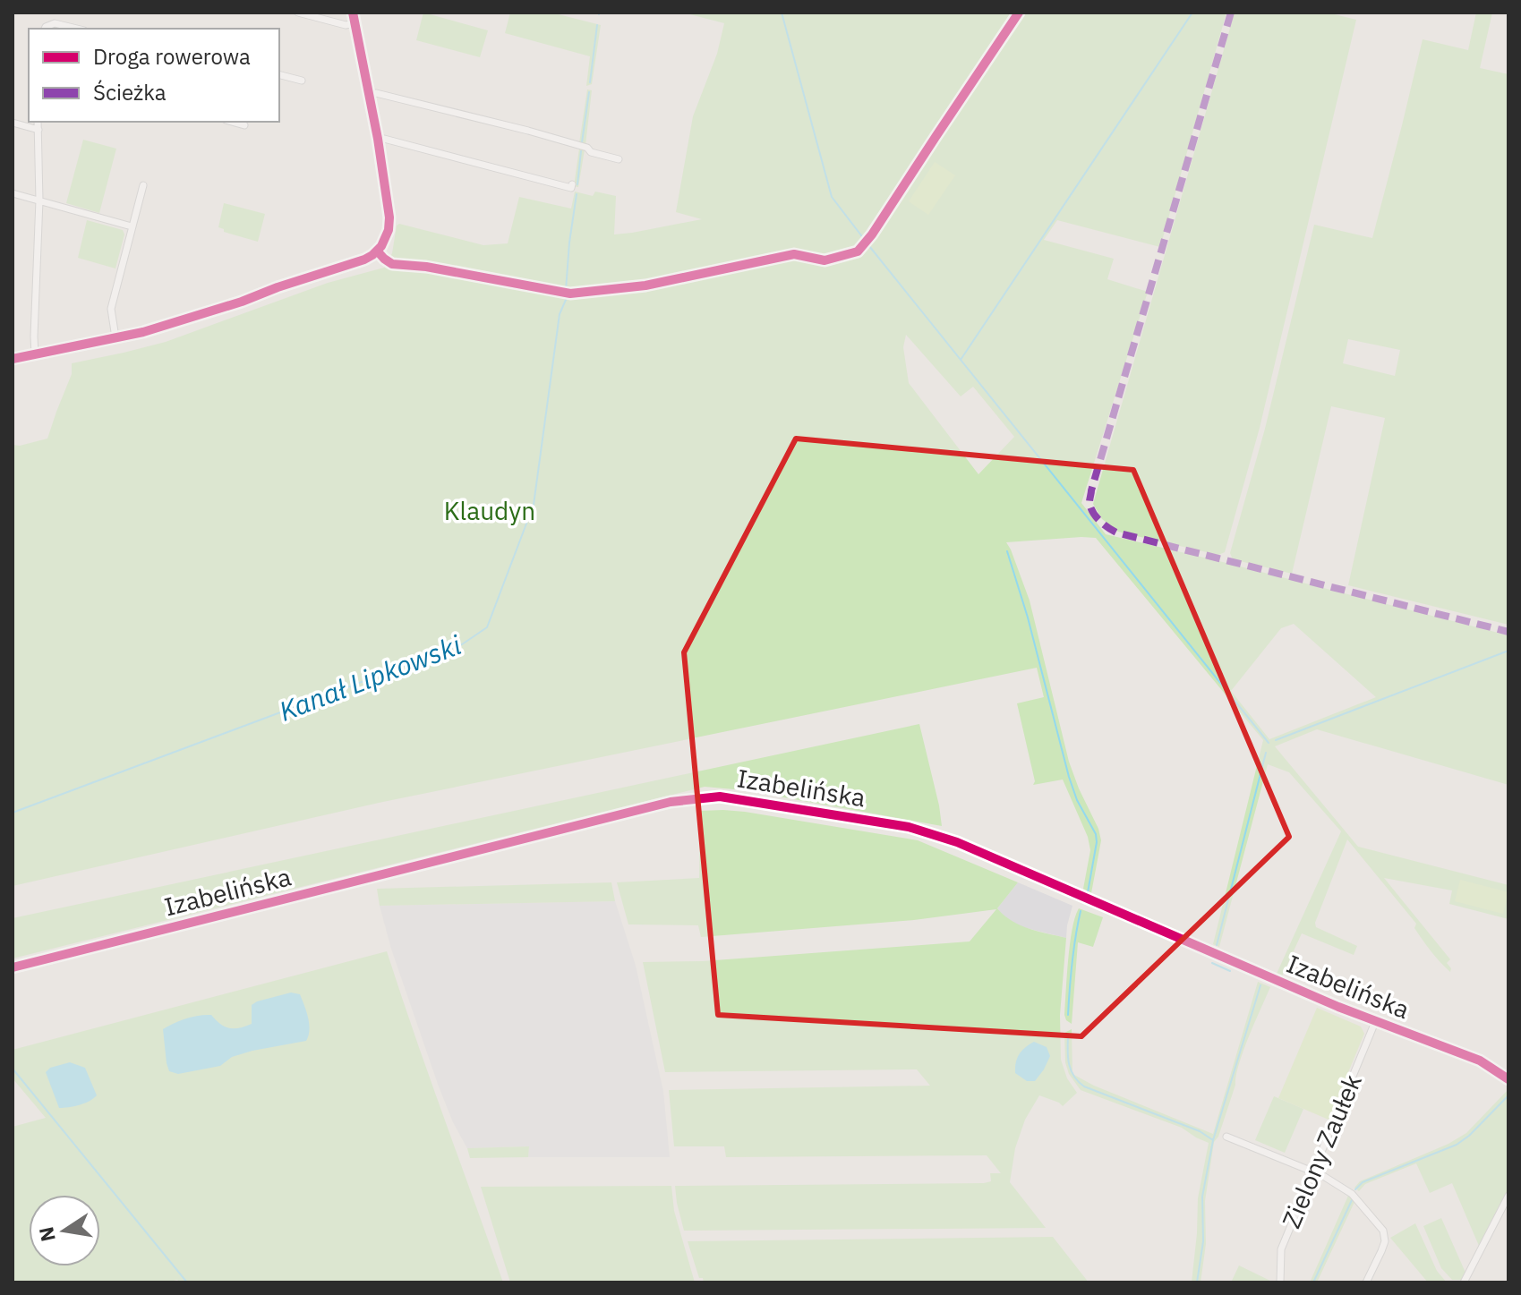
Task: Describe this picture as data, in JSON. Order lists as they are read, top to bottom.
{
  "streets": {
    "street": ["Izabelińska", "Zielony Zaułek"]
  },
  "crossings": [
    ["Izabelińska", "Zielony Zaułek"]
  ],
  "water": ["Kanał Lipkowski"],
  "parks": ["Klaudyn"],
  "legend": ["Droga rowerowa", "Ścieżka"],
  "north": "left"
}
